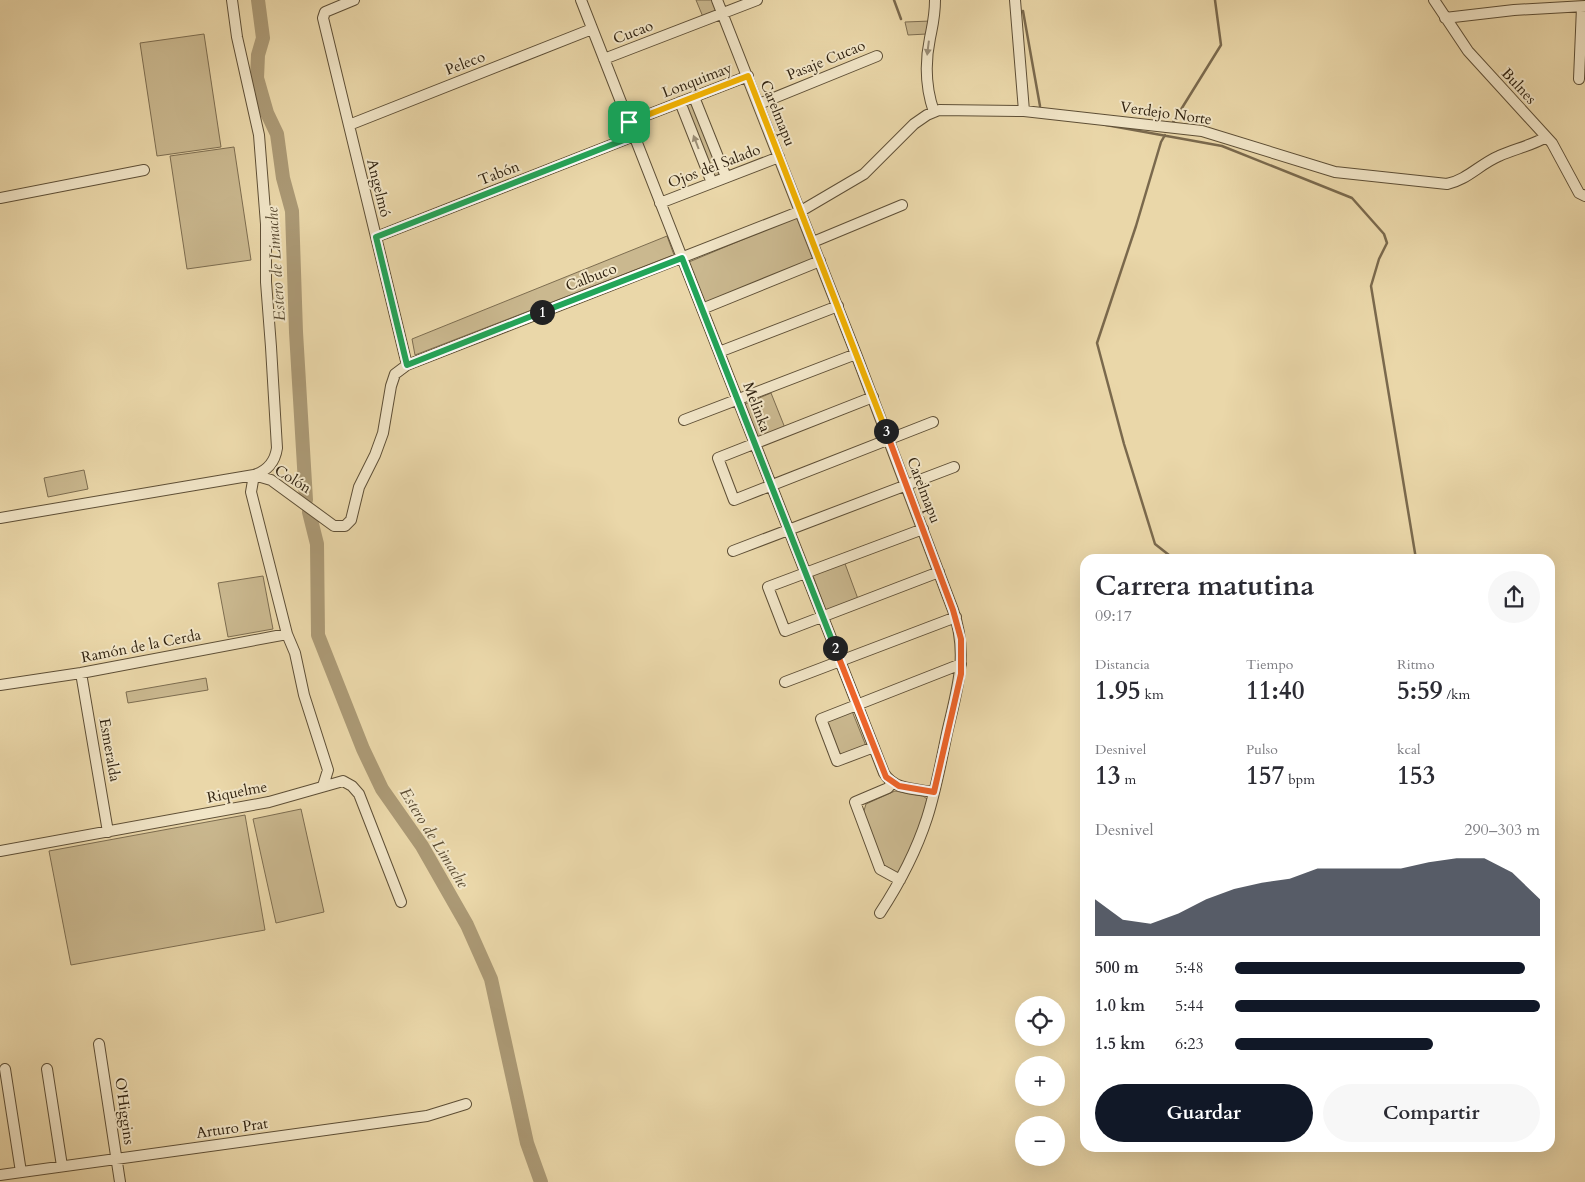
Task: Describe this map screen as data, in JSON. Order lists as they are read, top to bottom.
{
  "streets": {
    "street": [
      "Cucao",
      "Pasaje Cucao",
      "Peleco",
      "Lonquimay",
      "Bulnes",
      "Carelmapu",
      "Verdejo Norte",
      "Ojos del Salado",
      "Tabón",
      "Angelmó",
      "Calbuco",
      "Melinka",
      "Colón",
      "Ramón de la Cerda",
      "Esmeralda",
      "Riquelme",
      "O'Higgins",
      "Arturo Prat"
    ]
  },
  "crossings": [
    ["Cucao", "Carelmapu"],
    ["Cucao", "Melinka"],
    ["Pasaje Cucao", "Carelmapu"],
    ["Peleco", "Angelmó"],
    ["Peleco", "Melinka"],
    ["Lonquimay", "Carelmapu"],
    ["Lonquimay", "Melinka"],
    ["Bulnes", "Verdejo Norte"],
    ["Carelmapu", "Verdejo Norte"],
    ["Carelmapu", "Ojos del Salado"],
    ["Carelmapu", "Calbuco"],
    ["Verdejo Norte", "Calbuco"],
    ["Ojos del Salado", "Melinka"],
    ["Tabón", "Angelmó"],
    ["Tabón", "Melinka"],
    ["Angelmó", "Calbuco"],
    ["Calbuco", "Melinka"],
    ["Calbuco", "Colón"],
    ["Ramón de la Cerda", "Esmeralda"],
    ["Esmeralda", "Riquelme"],
    ["O'Higgins", "Arturo Prat"]
  ],
  "water": ["Estero de Limache"],
  "page": {
    "pins": ["1", "3", "2"],
    "heading": ["Carrera matutina", "09:17"],
    "stats": [
      ["Distancia", "1.95 km"],
      ["Tiempo", "11:40"],
      ["Ritmo", "5:59 /km"],
      ["Desnivel", "13 m"],
      ["Pulso", "157 bpm"],
      ["kcal", "153"]
    ],
    "chart": ["Desnivel", "290–303 m"],
    "list": [
      {
        "name": "500 m",
        "note": "5:48"
      },
      {
        "name": "1.0 km",
        "note": "5:44"
      },
      {
        "name": "1.5 km",
        "note": "6:23"
      }
    ],
    "map_buttons": ["+", "−"],
    "buttons": ["Guardar", "Compartir"]
  }
}
